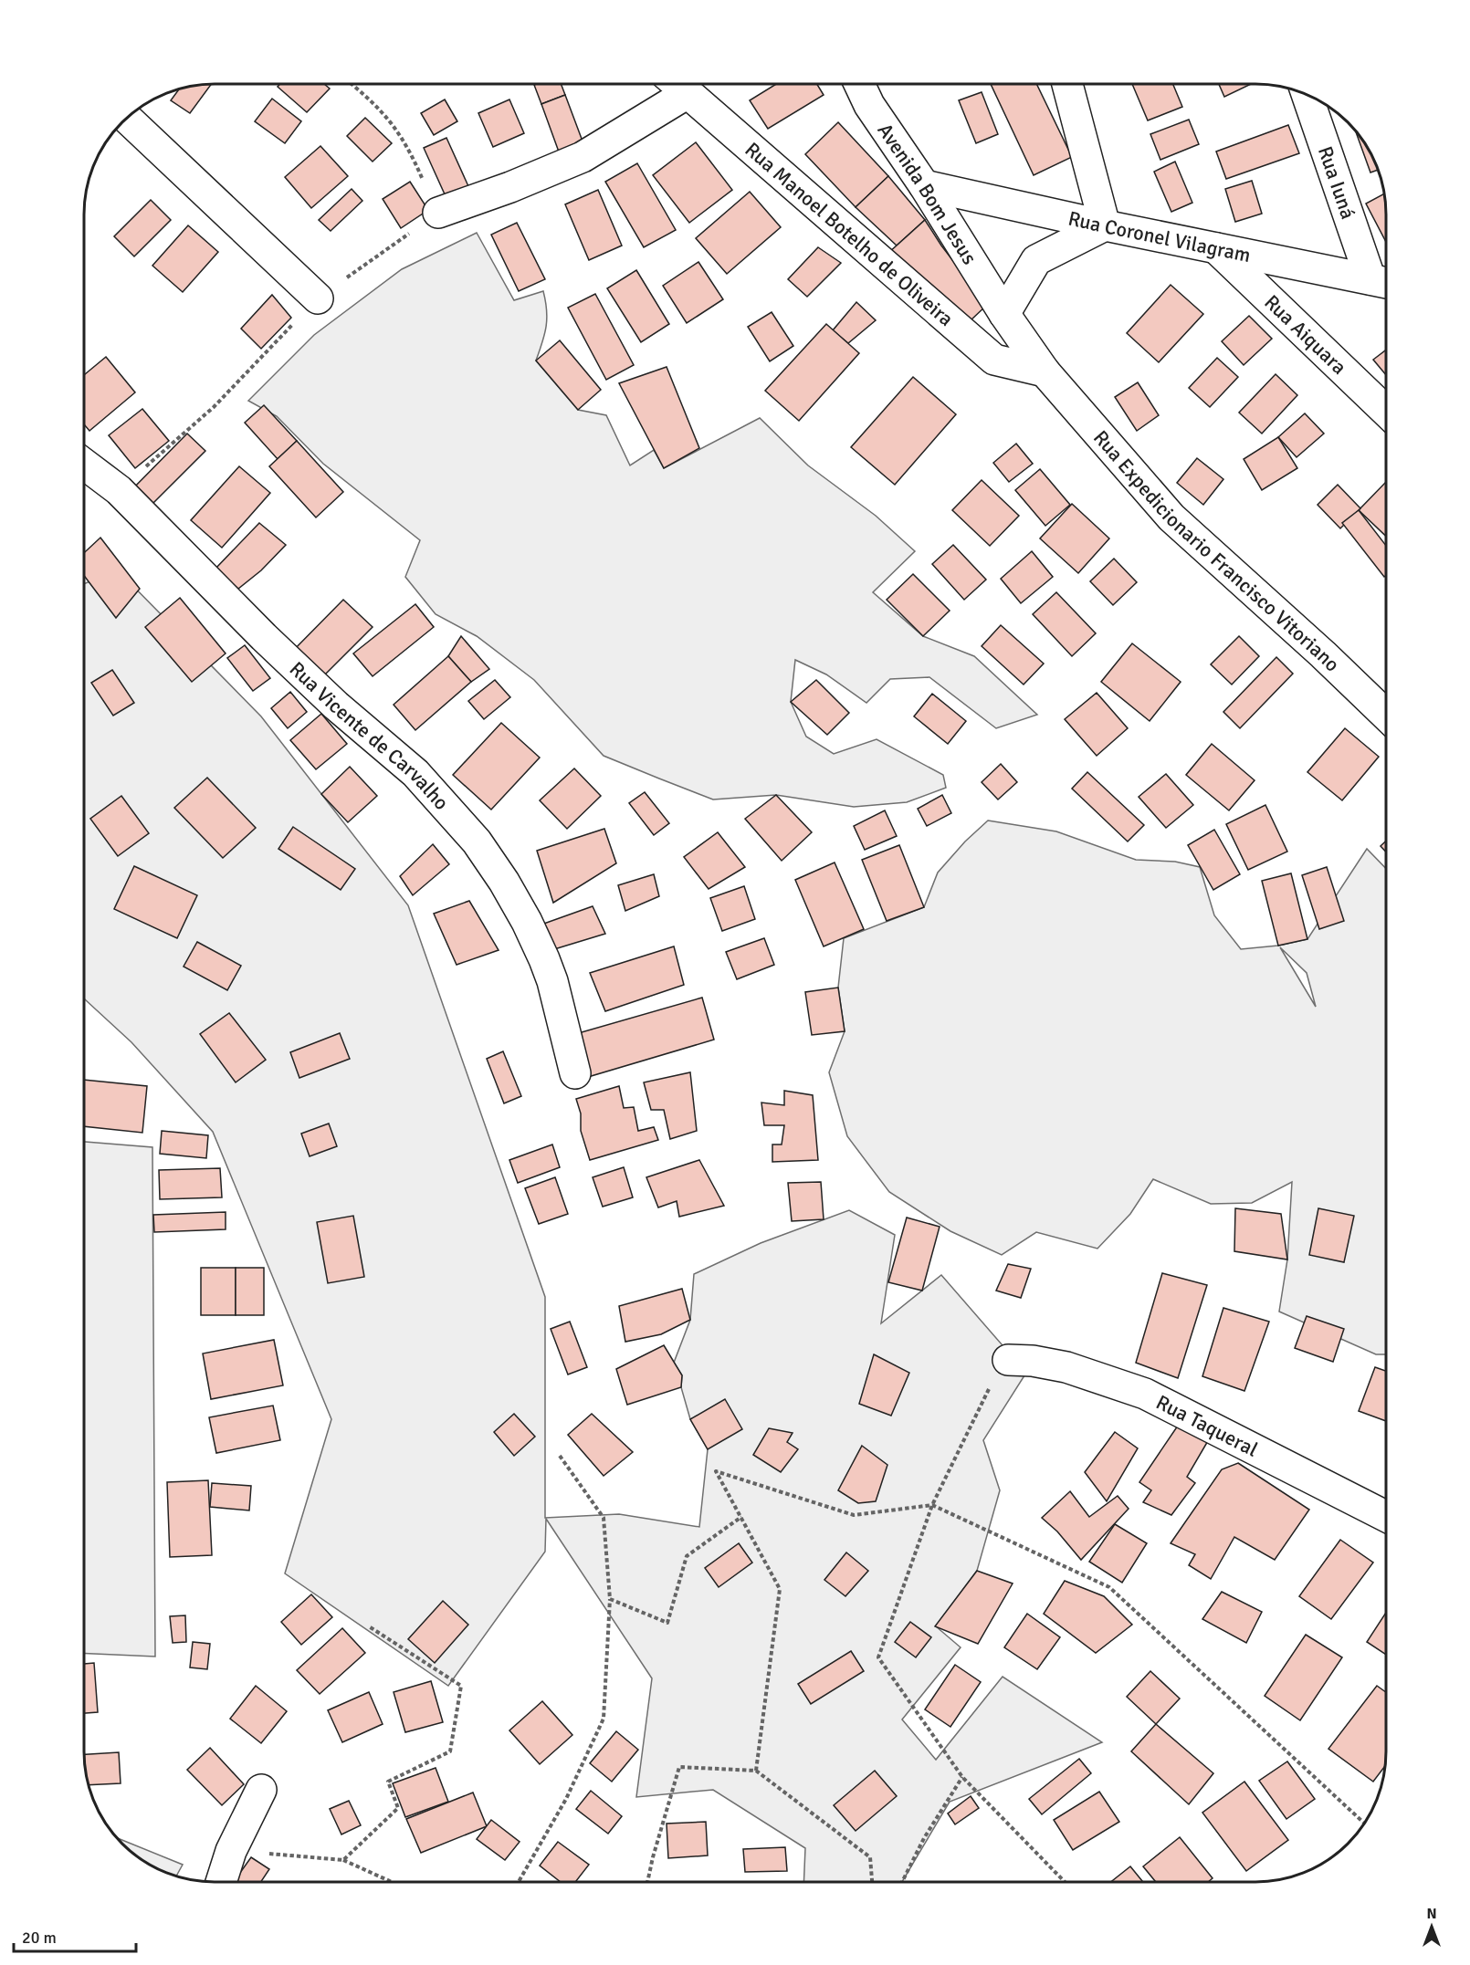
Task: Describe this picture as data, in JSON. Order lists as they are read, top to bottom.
{
  "streets": {
    "street": [
      "Rua Iuná",
      "Avenida Bom Jesus",
      "Rua Manoel Botelho de Oliveira",
      "Rua Coronel Vilagram",
      "Rua Aiquara",
      "Rua Expedicionario Francisco Vitoriano",
      "Rua Vicente de Carvalho",
      "Rua Taqueral"
    ]
  },
  "crossings": [
    ["Rua Iuná", "Rua Coronel Vilagram"],
    ["Avenida Bom Jesus", "Rua Manoel Botelho de Oliveira"],
    ["Avenida Bom Jesus", "Rua Coronel Vilagram"],
    ["Avenida Bom Jesus", "Rua Expedicionario Francisco Vitoriano"],
    ["Rua Manoel Botelho de Oliveira", "Rua Expedicionario Francisco Vitoriano"],
    ["Rua Coronel Vilagram", "Rua Aiquara"]
  ],
  "scale_bar": "20 m",
  "north": "top"
}
